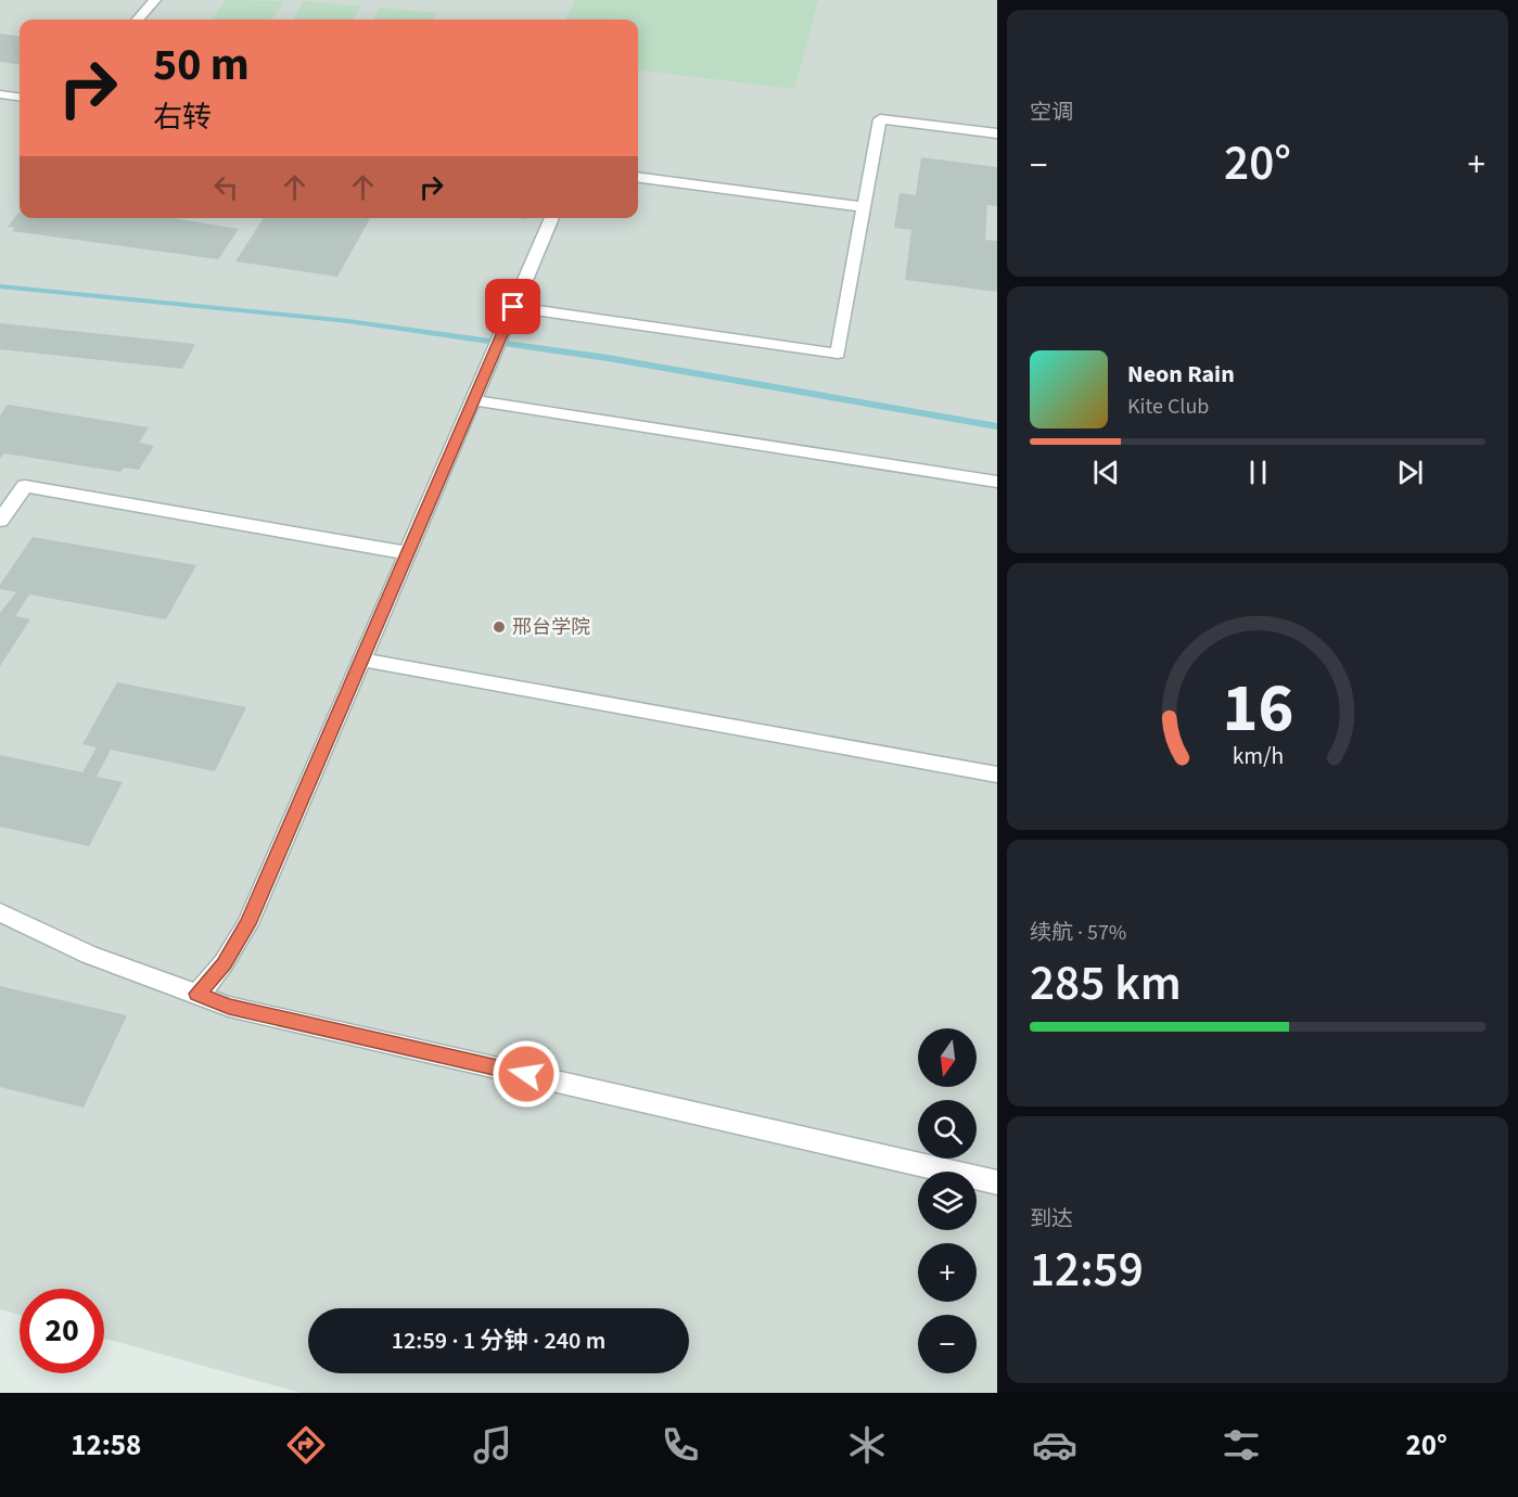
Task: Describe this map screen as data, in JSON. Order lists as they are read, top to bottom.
{
  "places": ["邢台学院"],
  "north": "bottom",
  "page": {
    "tile": [
      "空调",
      ["续航 · 57%", "285 km"],
      ["到达", "12:59"]
    ],
    "turn": ["50 m", "右转"],
    "heat": ["−", "20°", "+"],
    "song": ["Neon Rain", "Kite Club"],
    "map_buttons": ["+", "−"],
    "limit": "20",
    "trip": "12:59 · 1 分钟 · 240 m",
    "tabs": ["12:58", "20°"],
    "gauge": ["16", "km/h"]
  }
}
